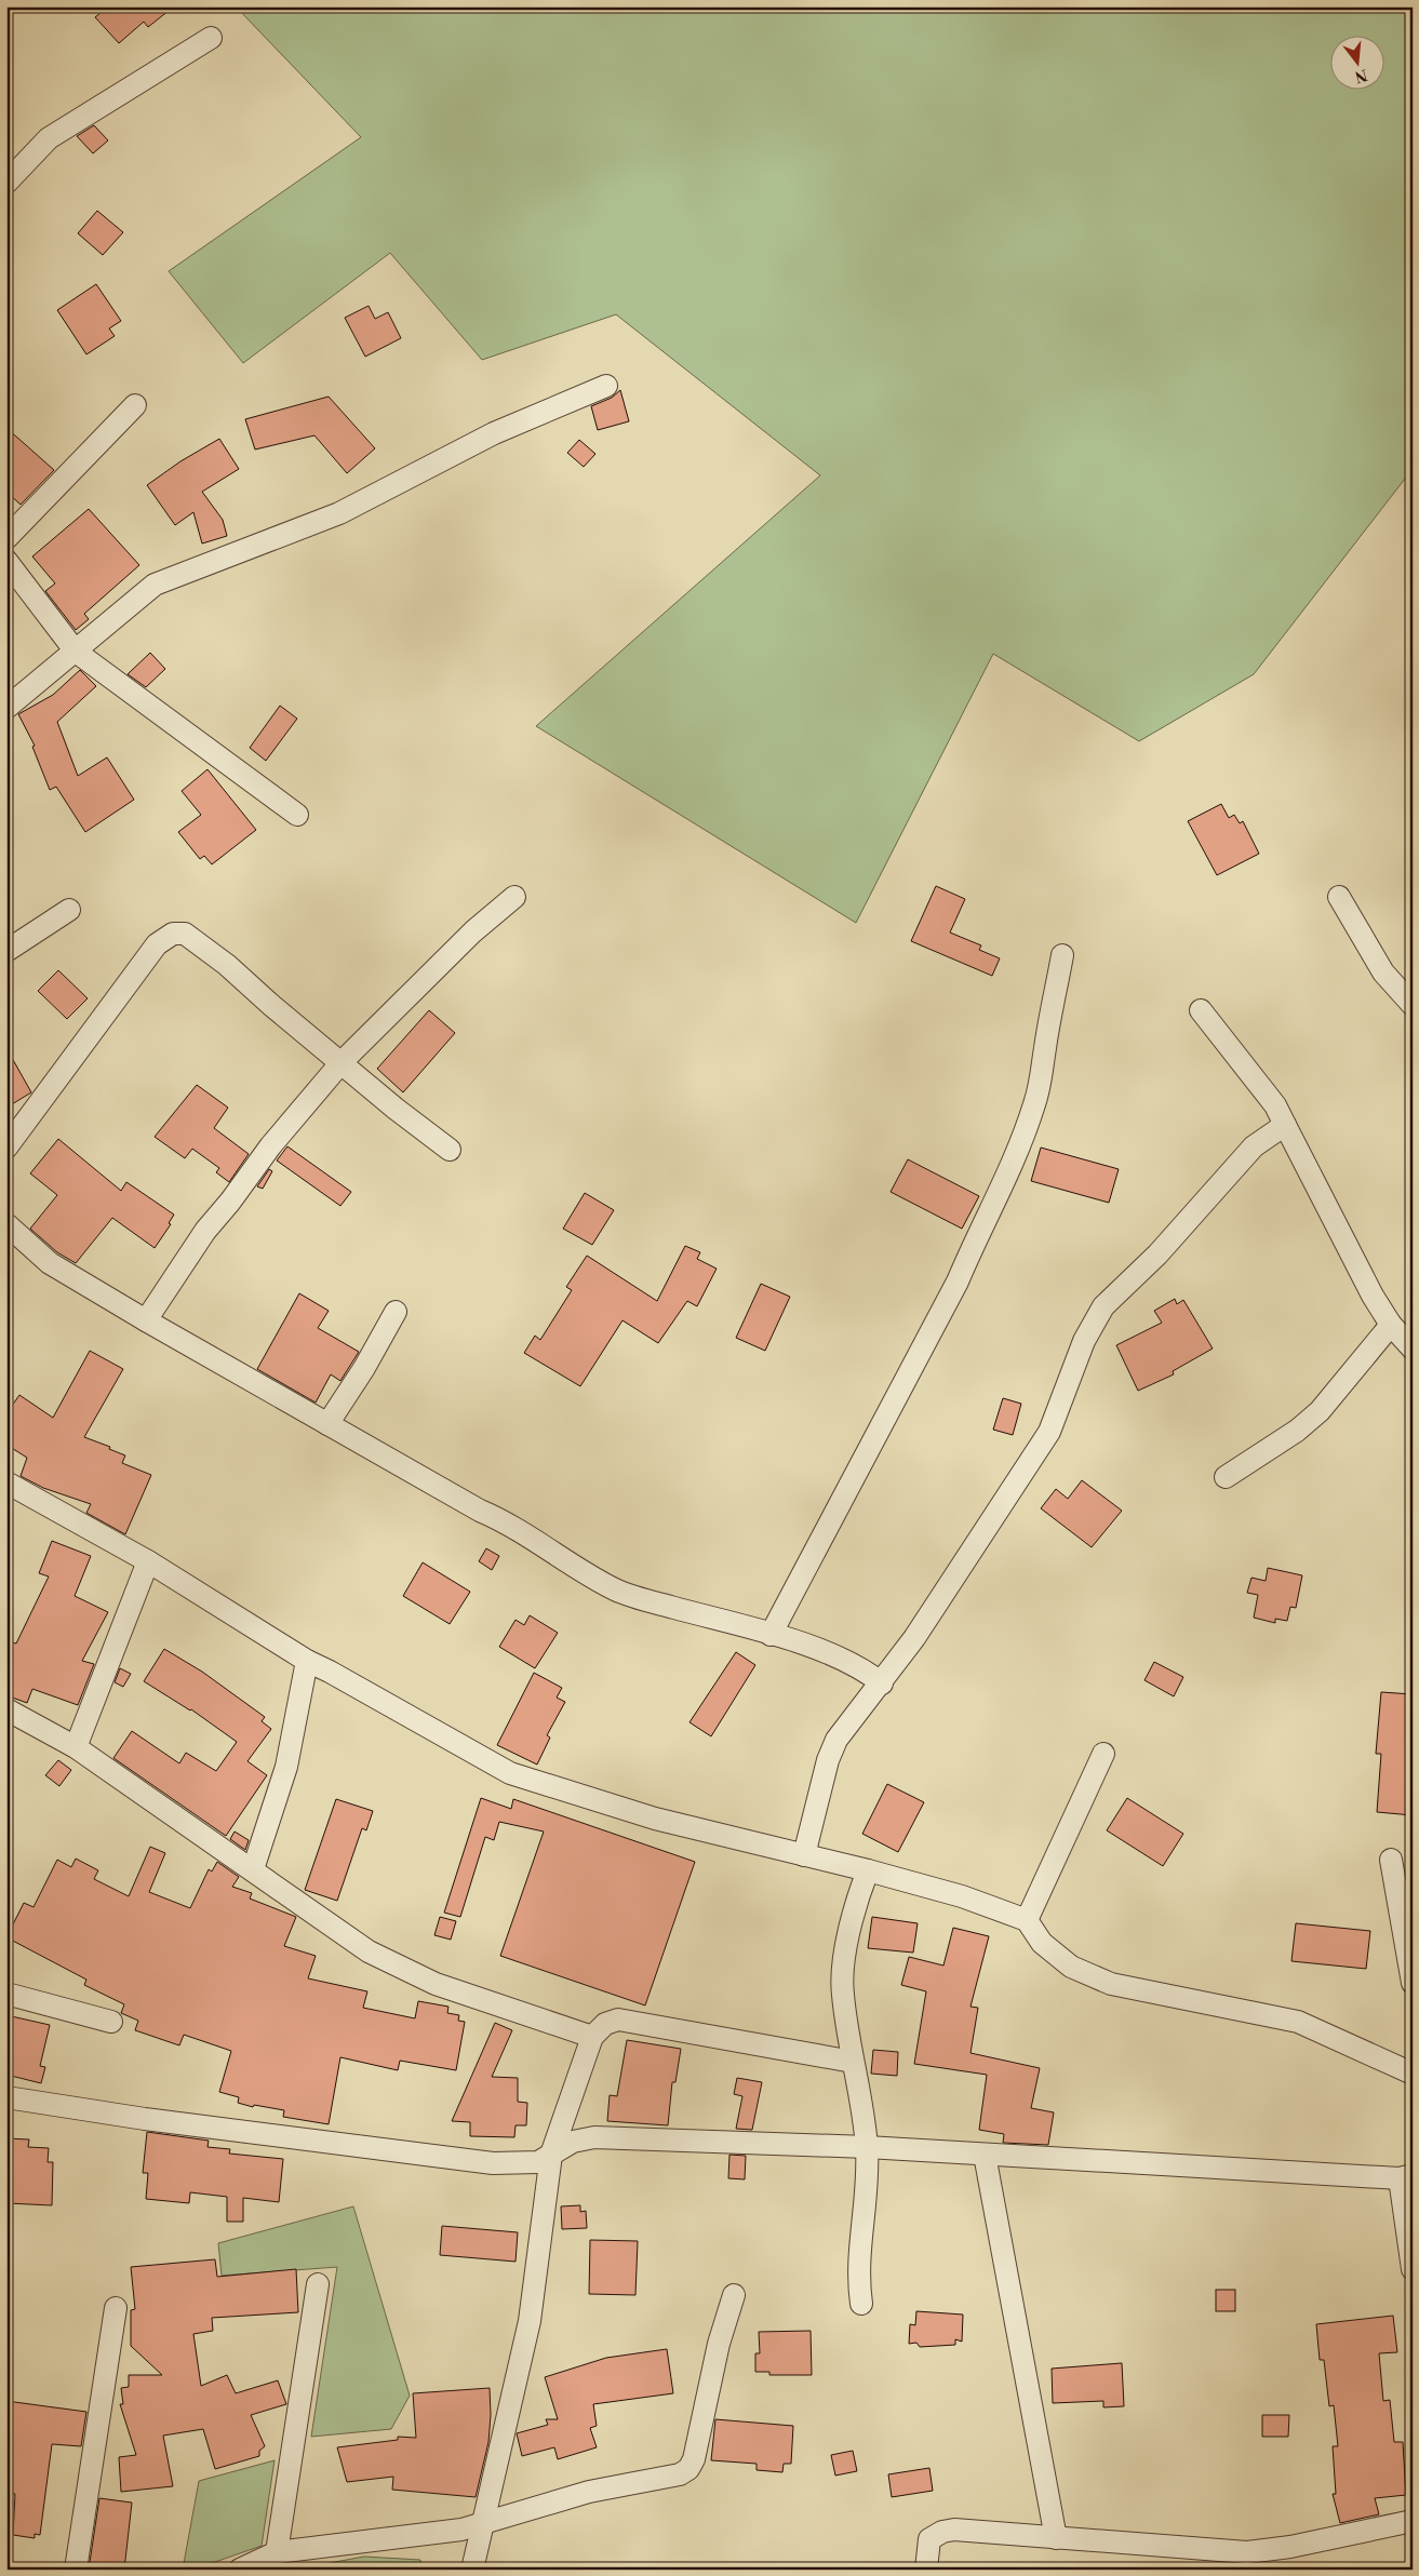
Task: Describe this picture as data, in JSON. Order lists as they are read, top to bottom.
{
  "north": "bottom"
}
